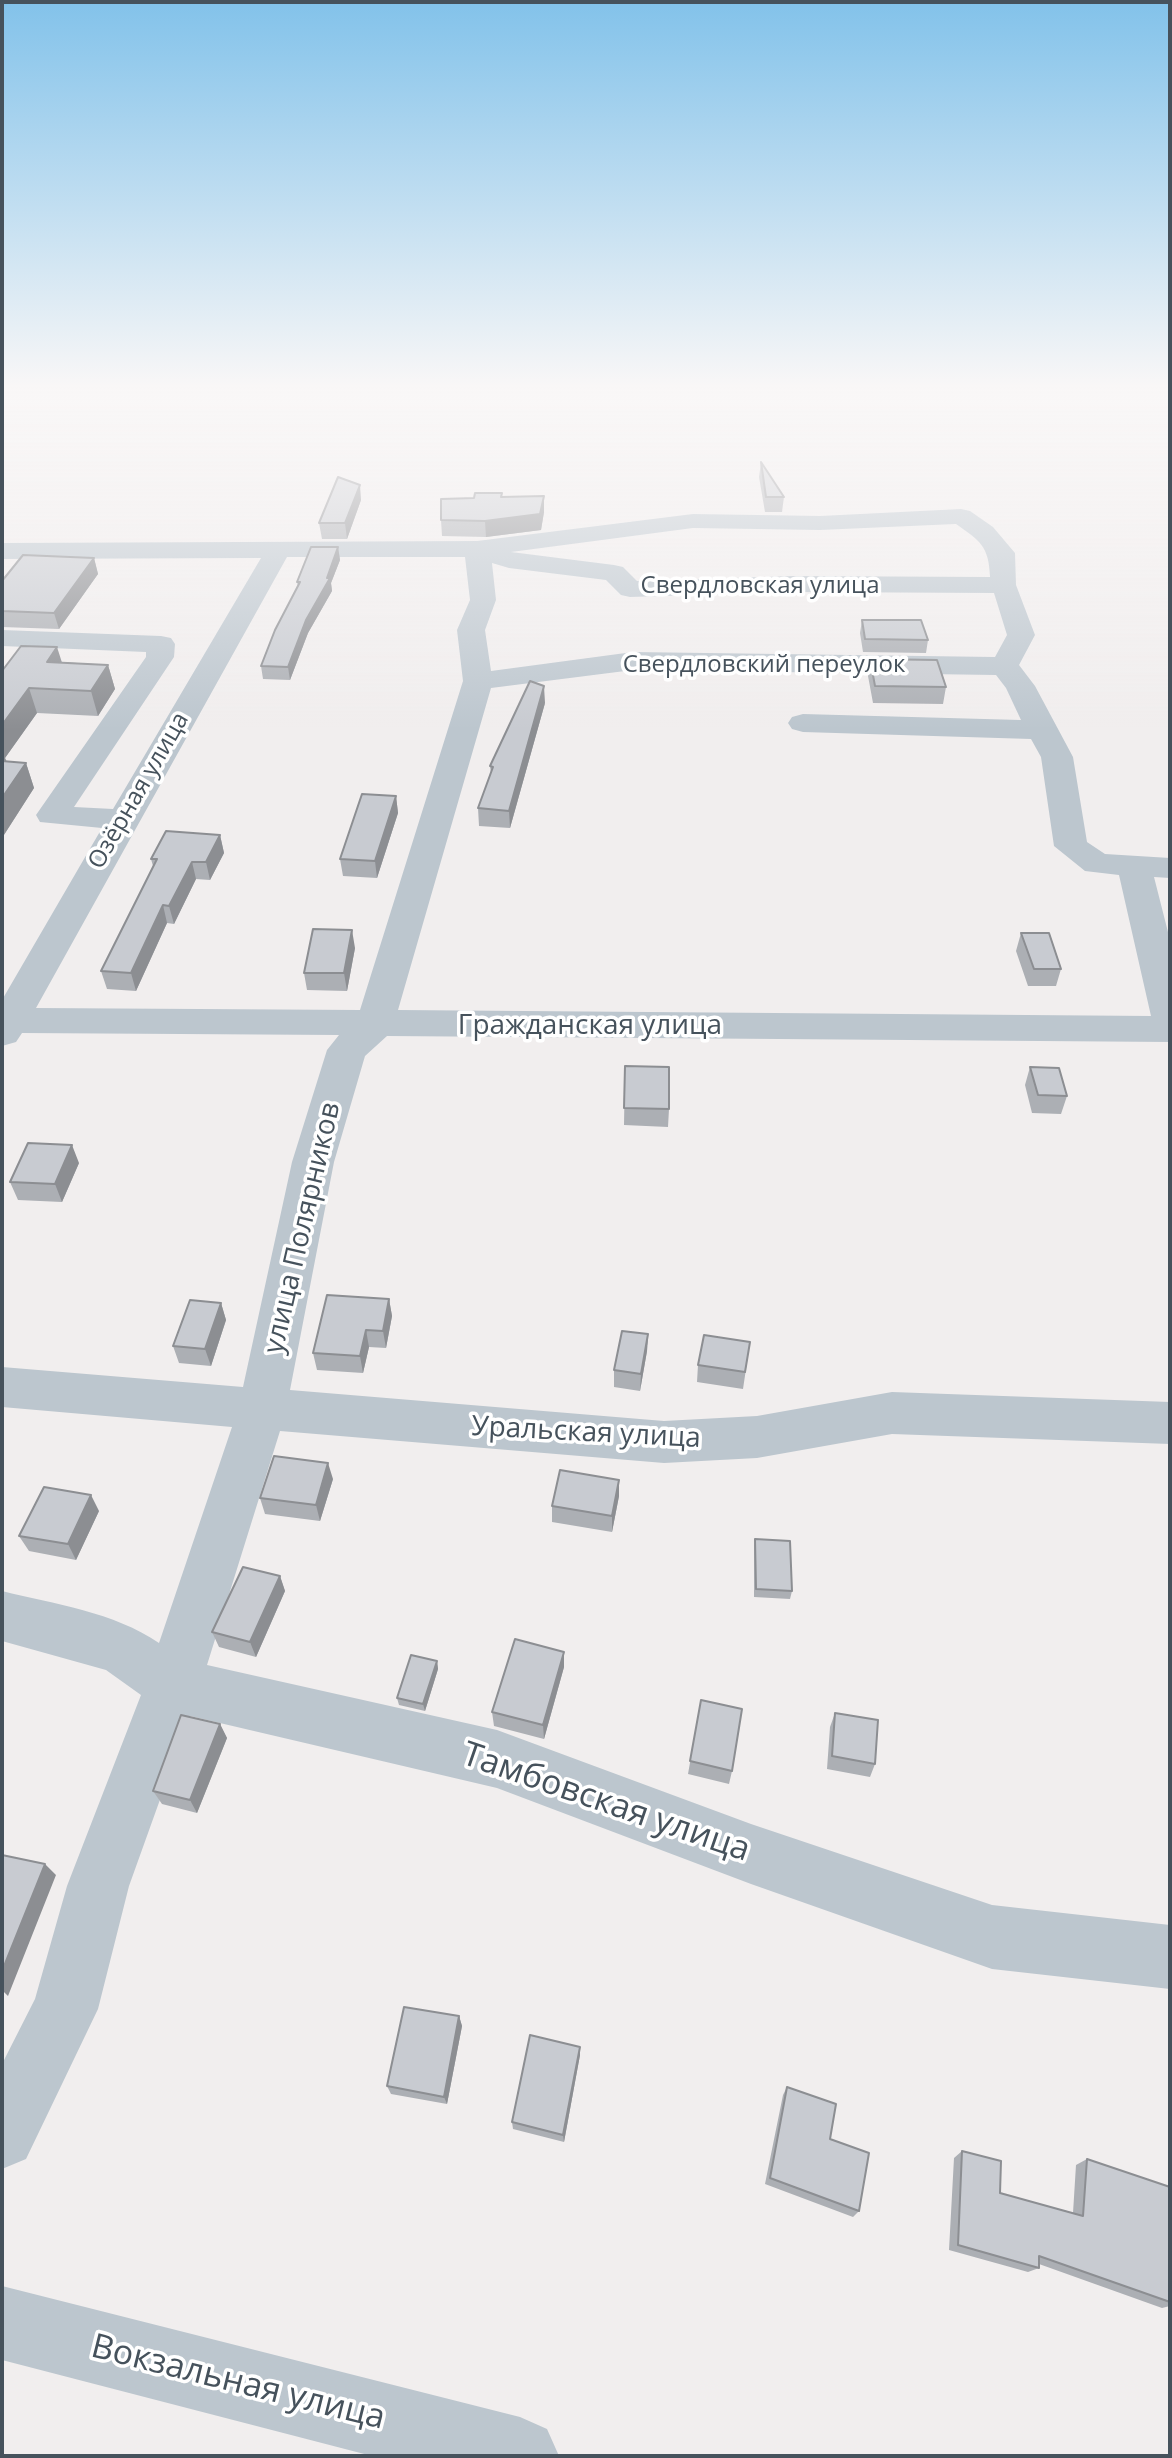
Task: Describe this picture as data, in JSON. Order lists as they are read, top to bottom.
{
  "streets": {
    "street": [
      "Свердловская улица",
      "Свердловский переулок",
      "Озёрная улица",
      "Гражданская улица",
      "улица Полярников",
      "Уральская улица",
      "Тамбовская улица",
      "Вокзальная улица"
    ]
  },
  "crossings": [
    ["Свердловская улица", "улица Полярников"],
    ["Свердловский переулок", "улица Полярников"],
    ["Озёрная улица", "Гражданская улица"],
    ["Гражданская улица", "улица Полярников"],
    ["улица Полярников", "Уральская улица"],
    ["улица Полярников", "Тамбовская улица"]
  ]
}
